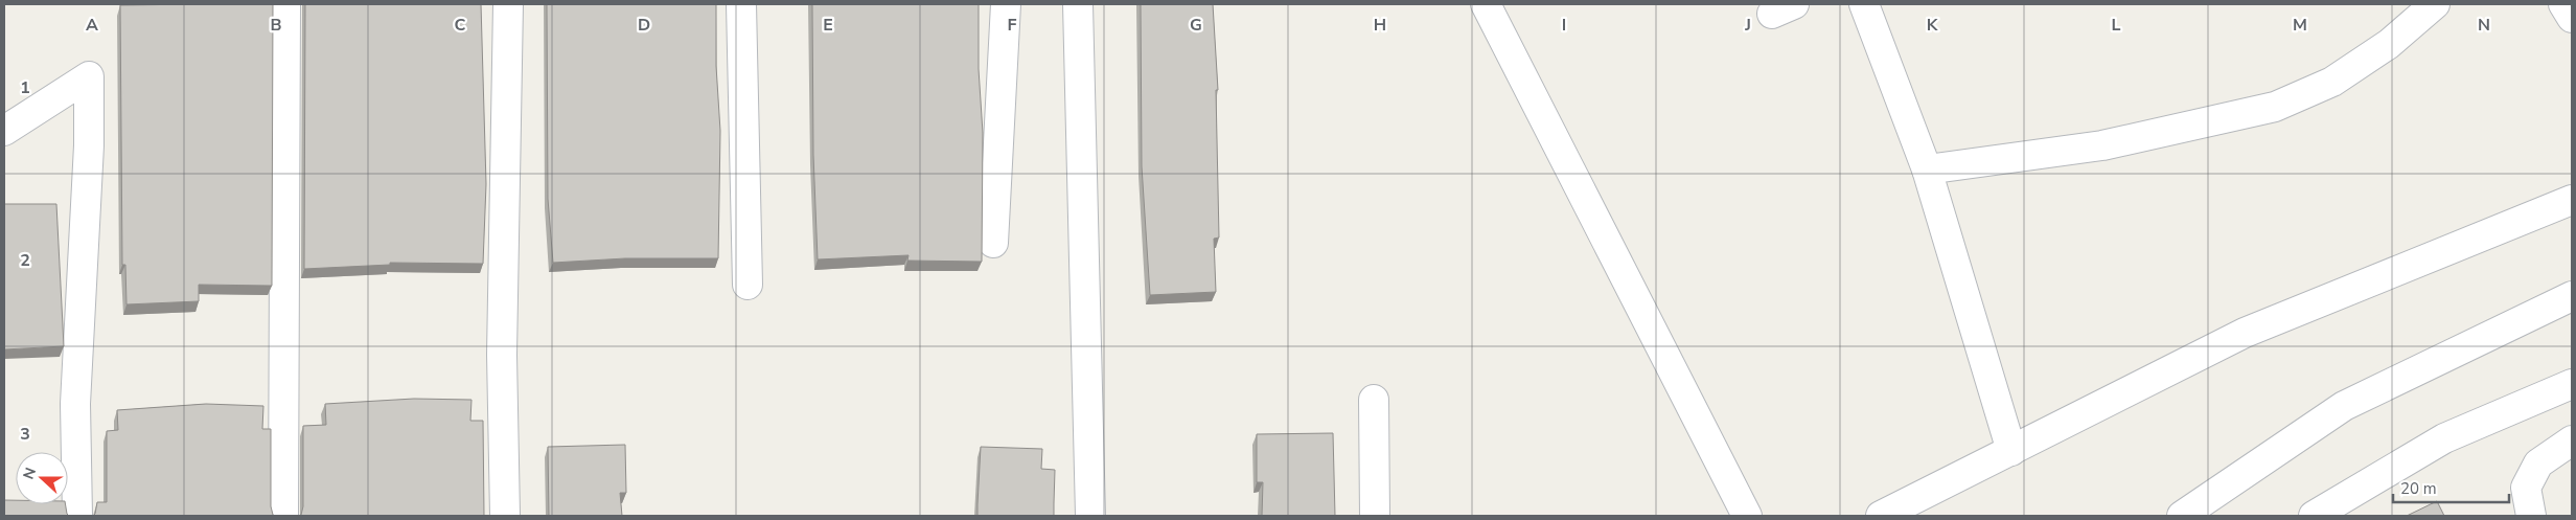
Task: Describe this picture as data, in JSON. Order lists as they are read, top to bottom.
{
  "scale_bar": "20 m",
  "north": "left",
  "grid": {
    "columns": [
      "A",
      "B",
      "C",
      "D",
      "E",
      "F",
      "G",
      "H",
      "I",
      "J",
      "K",
      "L",
      "M",
      "N"
    ],
    "rows": ["1", "2", "3"]
  }
}
